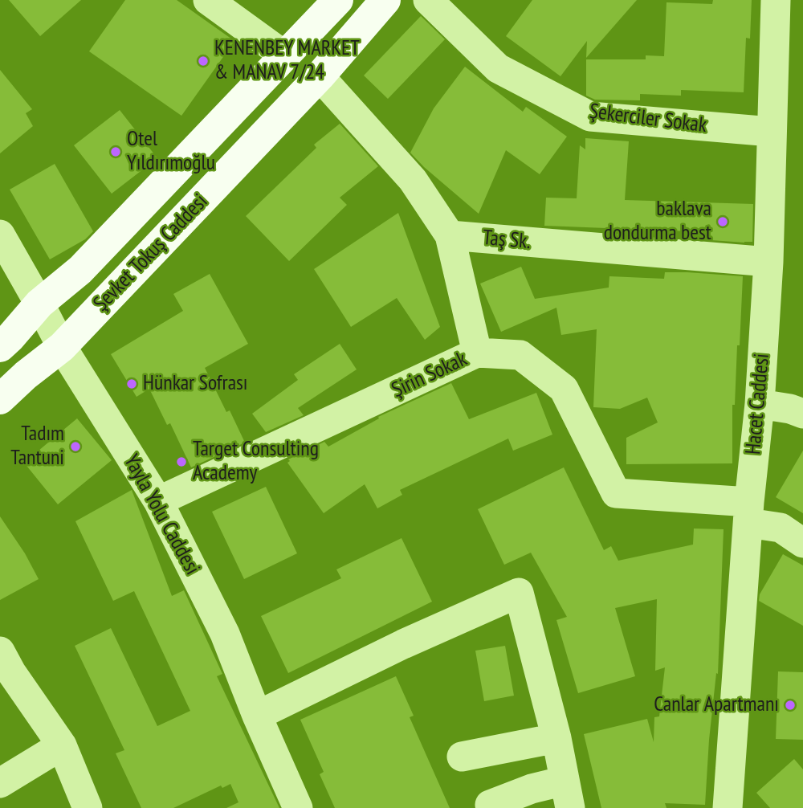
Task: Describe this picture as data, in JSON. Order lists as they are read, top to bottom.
{
  "streets": {
    "main road": ["Şevket Tokuş Caddesi"],
    "street": [
      "Şekerciler Sokak",
      "Taş Sk.",
      "Şirin Sokak",
      "Hacet Caddesi",
      "Yayla Yolu Caddesi"
    ]
  },
  "crossings": [
    ["Şekerciler Sokak", "Hacet Caddesi"],
    ["Taş Sk.", "Hacet Caddesi"],
    ["Şevket Tokuş Caddesi", "Yayla Yolu Caddesi"],
    ["Şirin Sokak", "Hacet Caddesi"],
    ["Şirin Sokak", "Yayla Yolu Caddesi"]
  ],
  "places": [
    "KENENBEY MARKET & MANAV 7/24",
    "Otel Yıldırımoğlu",
    "baklava dondurma best",
    "Hünkar Sofrası",
    "Tadım Tantuni",
    "Target Consulting Academy",
    "Canlar Apartmanı"
  ]
}
